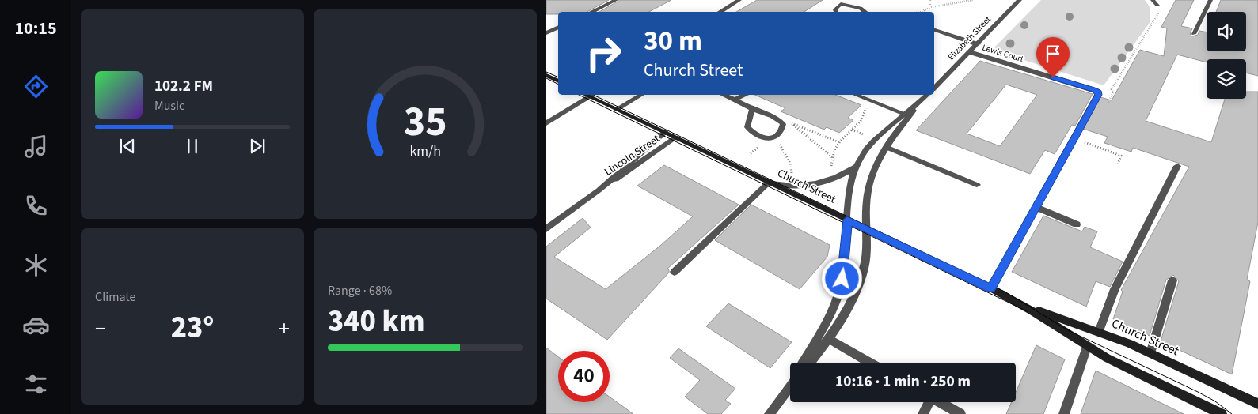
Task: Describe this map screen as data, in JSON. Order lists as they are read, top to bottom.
{
  "streets": {
    "main road": ["Church Street"],
    "street": ["Elizabeth Street", "Lewis Court", "Lincoln Street"]
  },
  "crossings": [
    ["Elizabeth Street", "Lewis Court"],
    ["Lincoln Street", "Church Street"]
  ],
  "page": {
    "tabs": "10:15",
    "turn": ["30 m", "Church Street"],
    "song": ["102.2 FM", "Music"],
    "tile": [
      "Climate",
      ["Range · 68%", "340 km"]
    ],
    "heat": ["−", "23°", "+"],
    "limit": "40",
    "trip": "10:16 · 1 min · 250 m",
    "gauge": ["35", "km/h"]
  }
}
